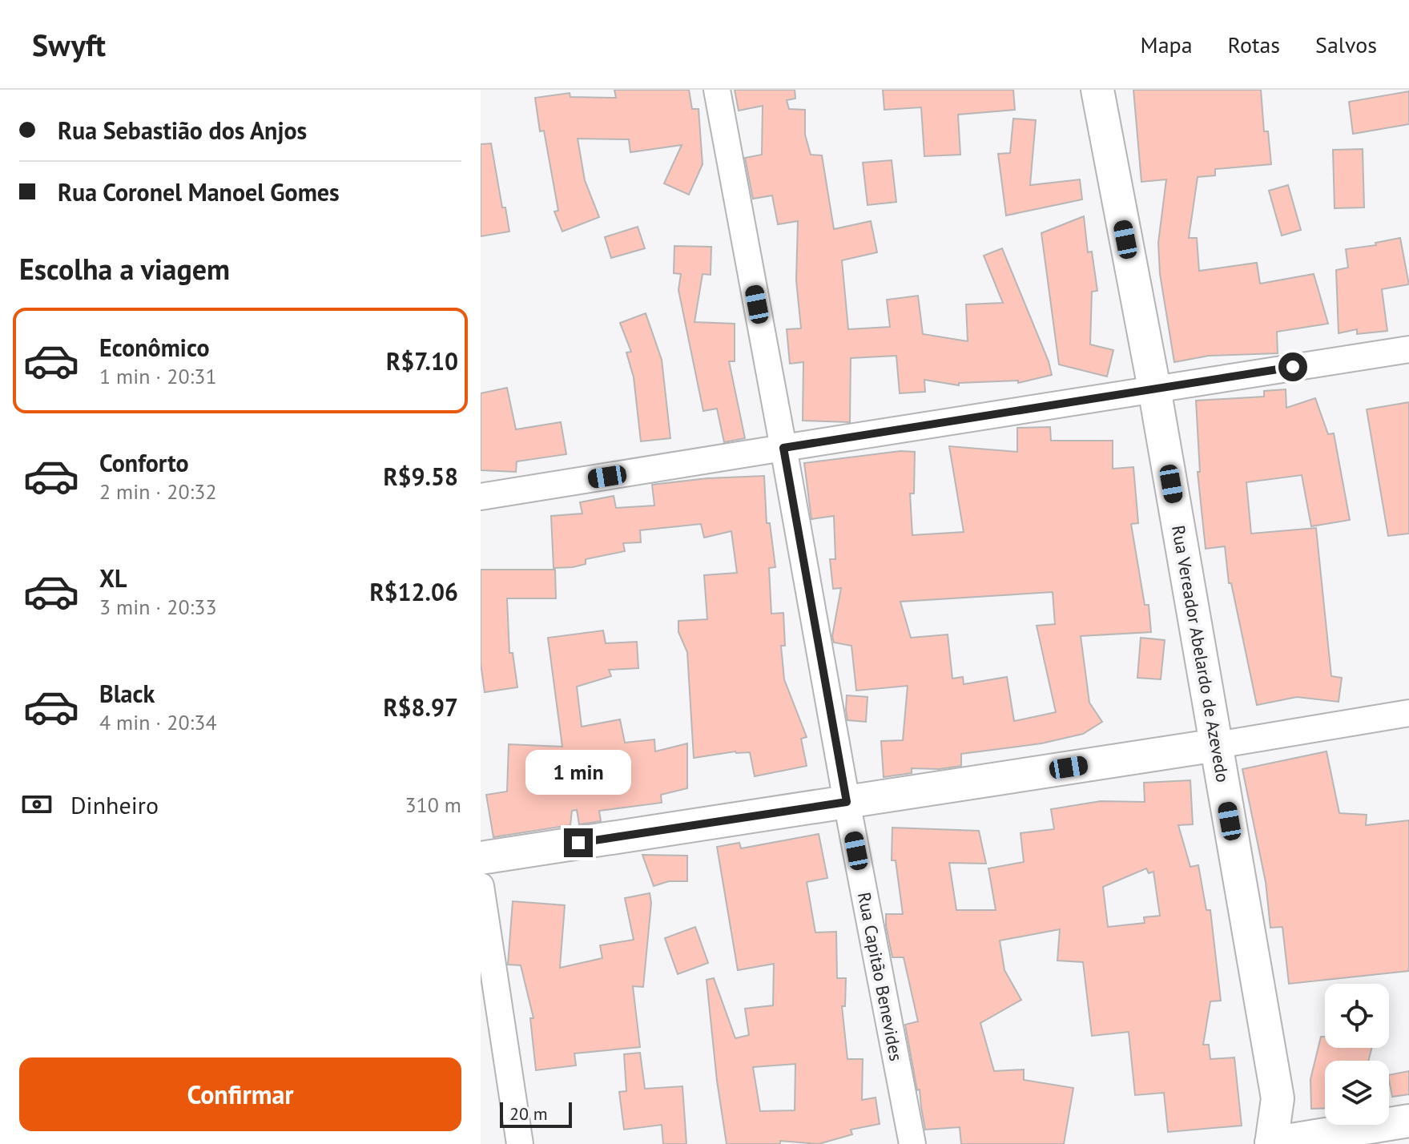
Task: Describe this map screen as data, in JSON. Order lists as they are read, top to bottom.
{
  "streets": {
    "street": ["Rua Vereador Abelardo de Azevedo", "Rua Capitão Benevides"]
  },
  "scale_bar": "20 m",
  "page": {
    "header": "Swyft",
    "nav": ["Mapa", "Rotas", "Salvos"],
    "banner": ["Rua Sebastião dos Anjos", "Rua Coronel Manoel Gomes"],
    "heading": "Escolha a viagem",
    "list": [
      {
        "name": "Econômico",
        "note": "1 min · 20:31",
        "value": "R$7.10"
      },
      {
        "name": "Conforto",
        "note": "2 min · 20:32",
        "value": "R$9.58"
      },
      {
        "name": "XL",
        "note": "3 min · 20:33",
        "value": "R$12.06"
      },
      {
        "name": "Black",
        "note": "4 min · 20:34",
        "value": "R$8.97"
      }
    ],
    "bubble": "1 min",
    "pay": ["Dinheiro", "310 m"],
    "buttons": "Confirmar",
    "scale": "20 m"
  }
}
